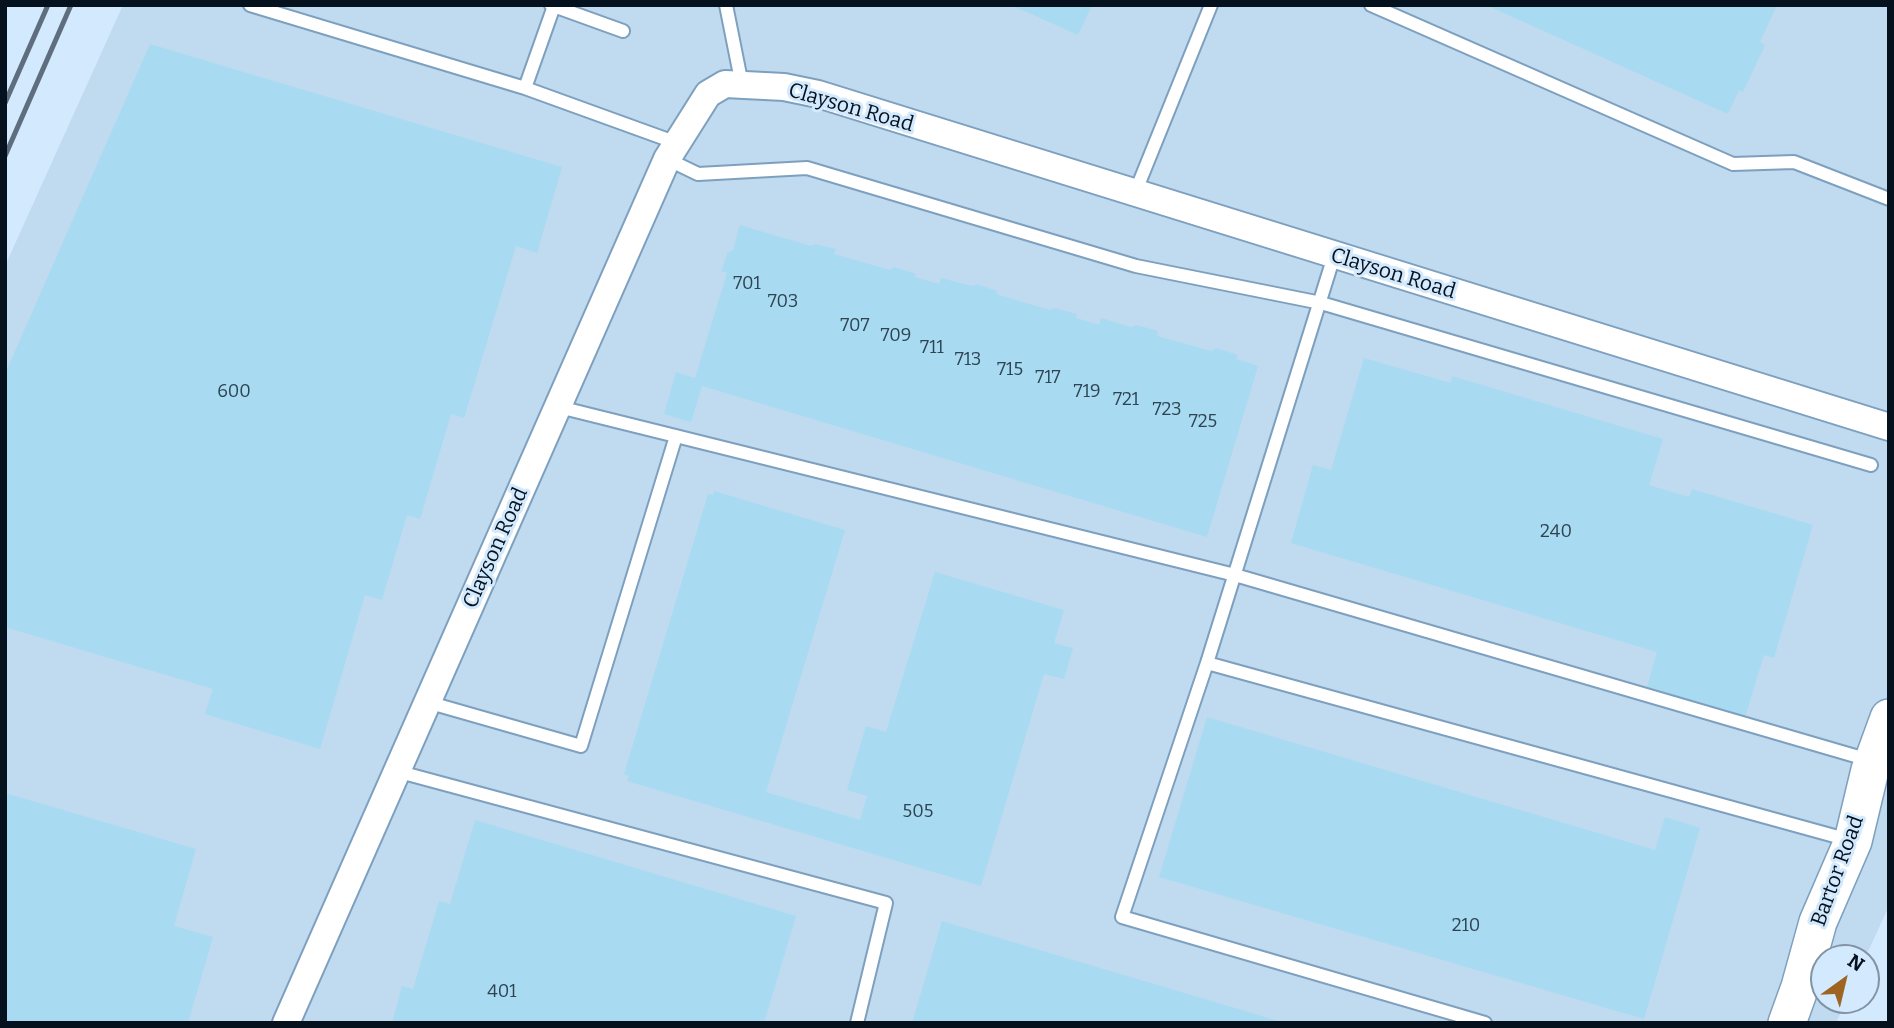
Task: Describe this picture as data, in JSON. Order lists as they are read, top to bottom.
{
  "streets": {
    "street": ["Clayson Road", "Bartor Road"]
  },
  "house_numbers": [
    "701",
    "703",
    "707",
    "709",
    "711",
    "713",
    "715",
    "717",
    "600",
    "719",
    "721",
    "723",
    "725",
    "240",
    "505",
    "210",
    "401"
  ],
  "north": "top right"
}
